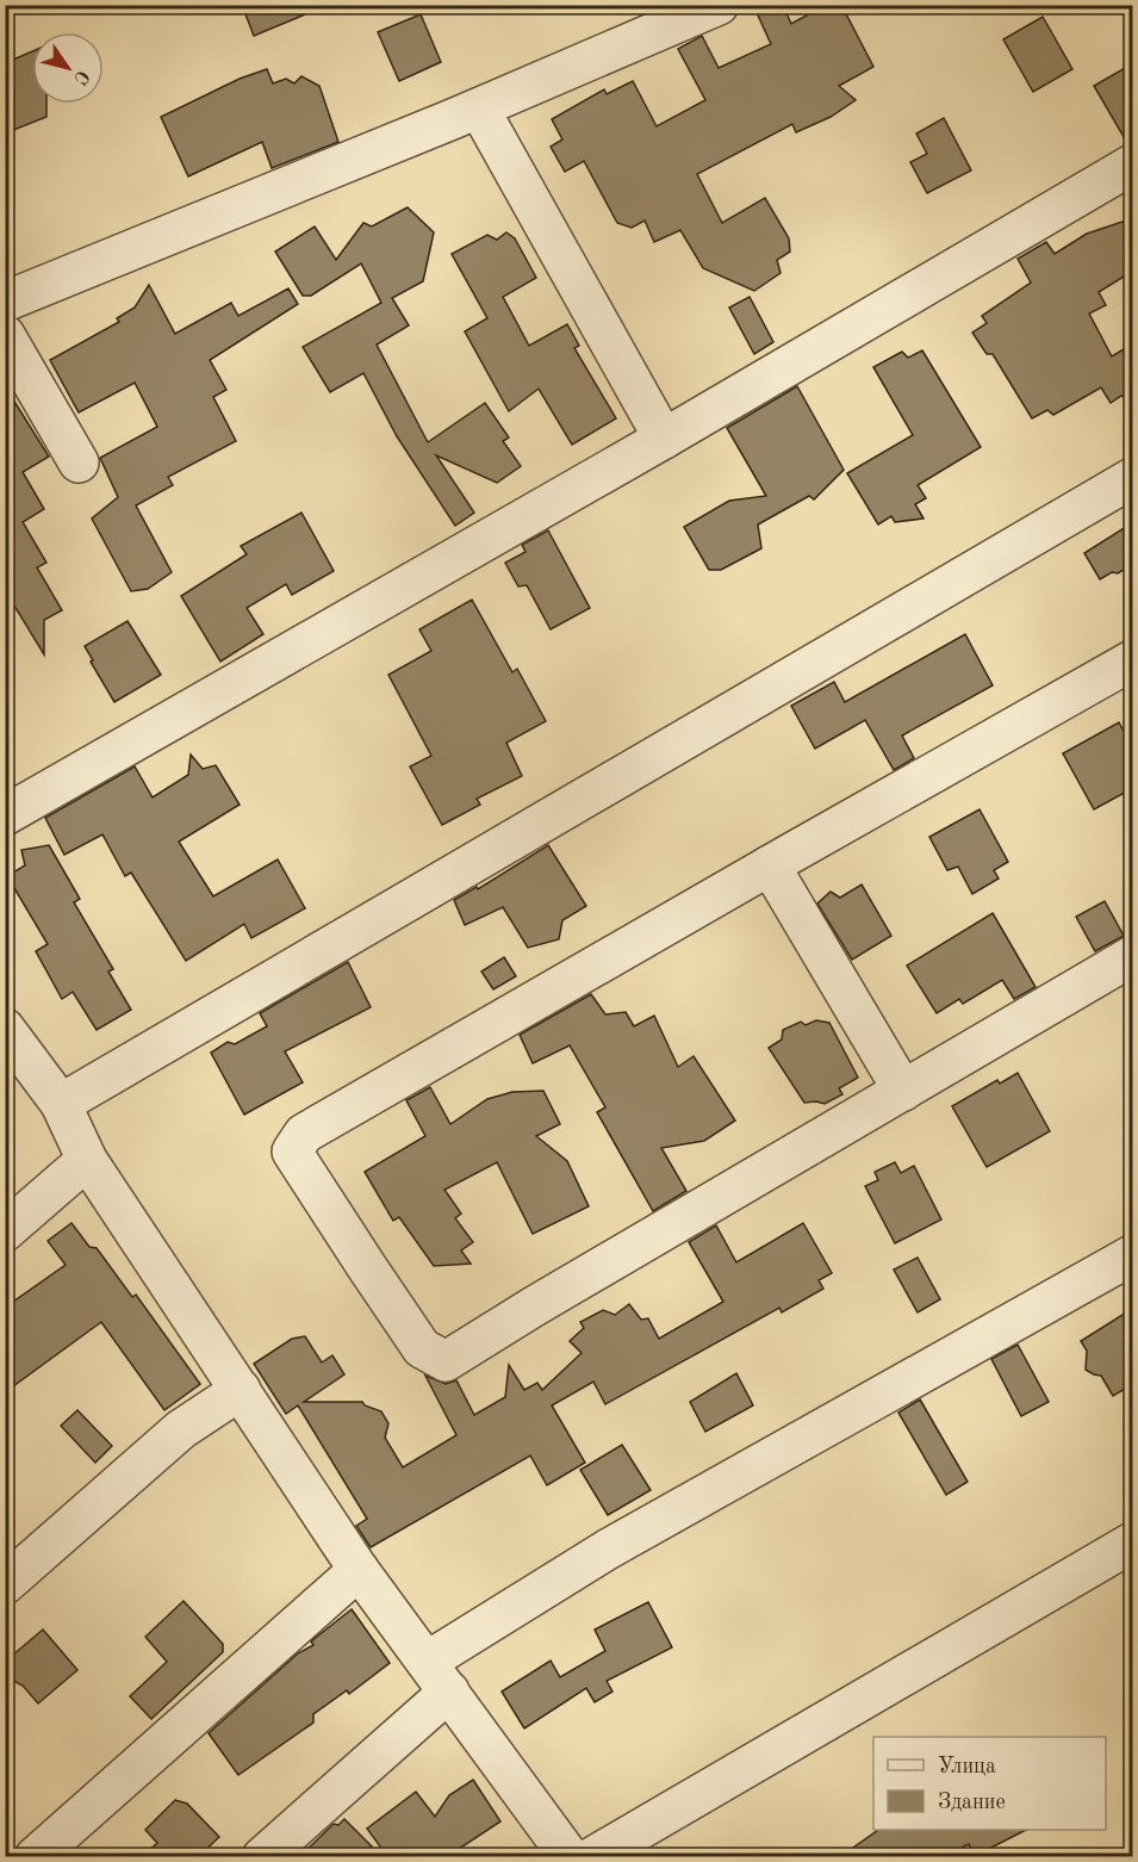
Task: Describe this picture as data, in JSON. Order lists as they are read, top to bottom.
{
  "legend": ["Улица", "Здание"],
  "north": "bottom right"
}
